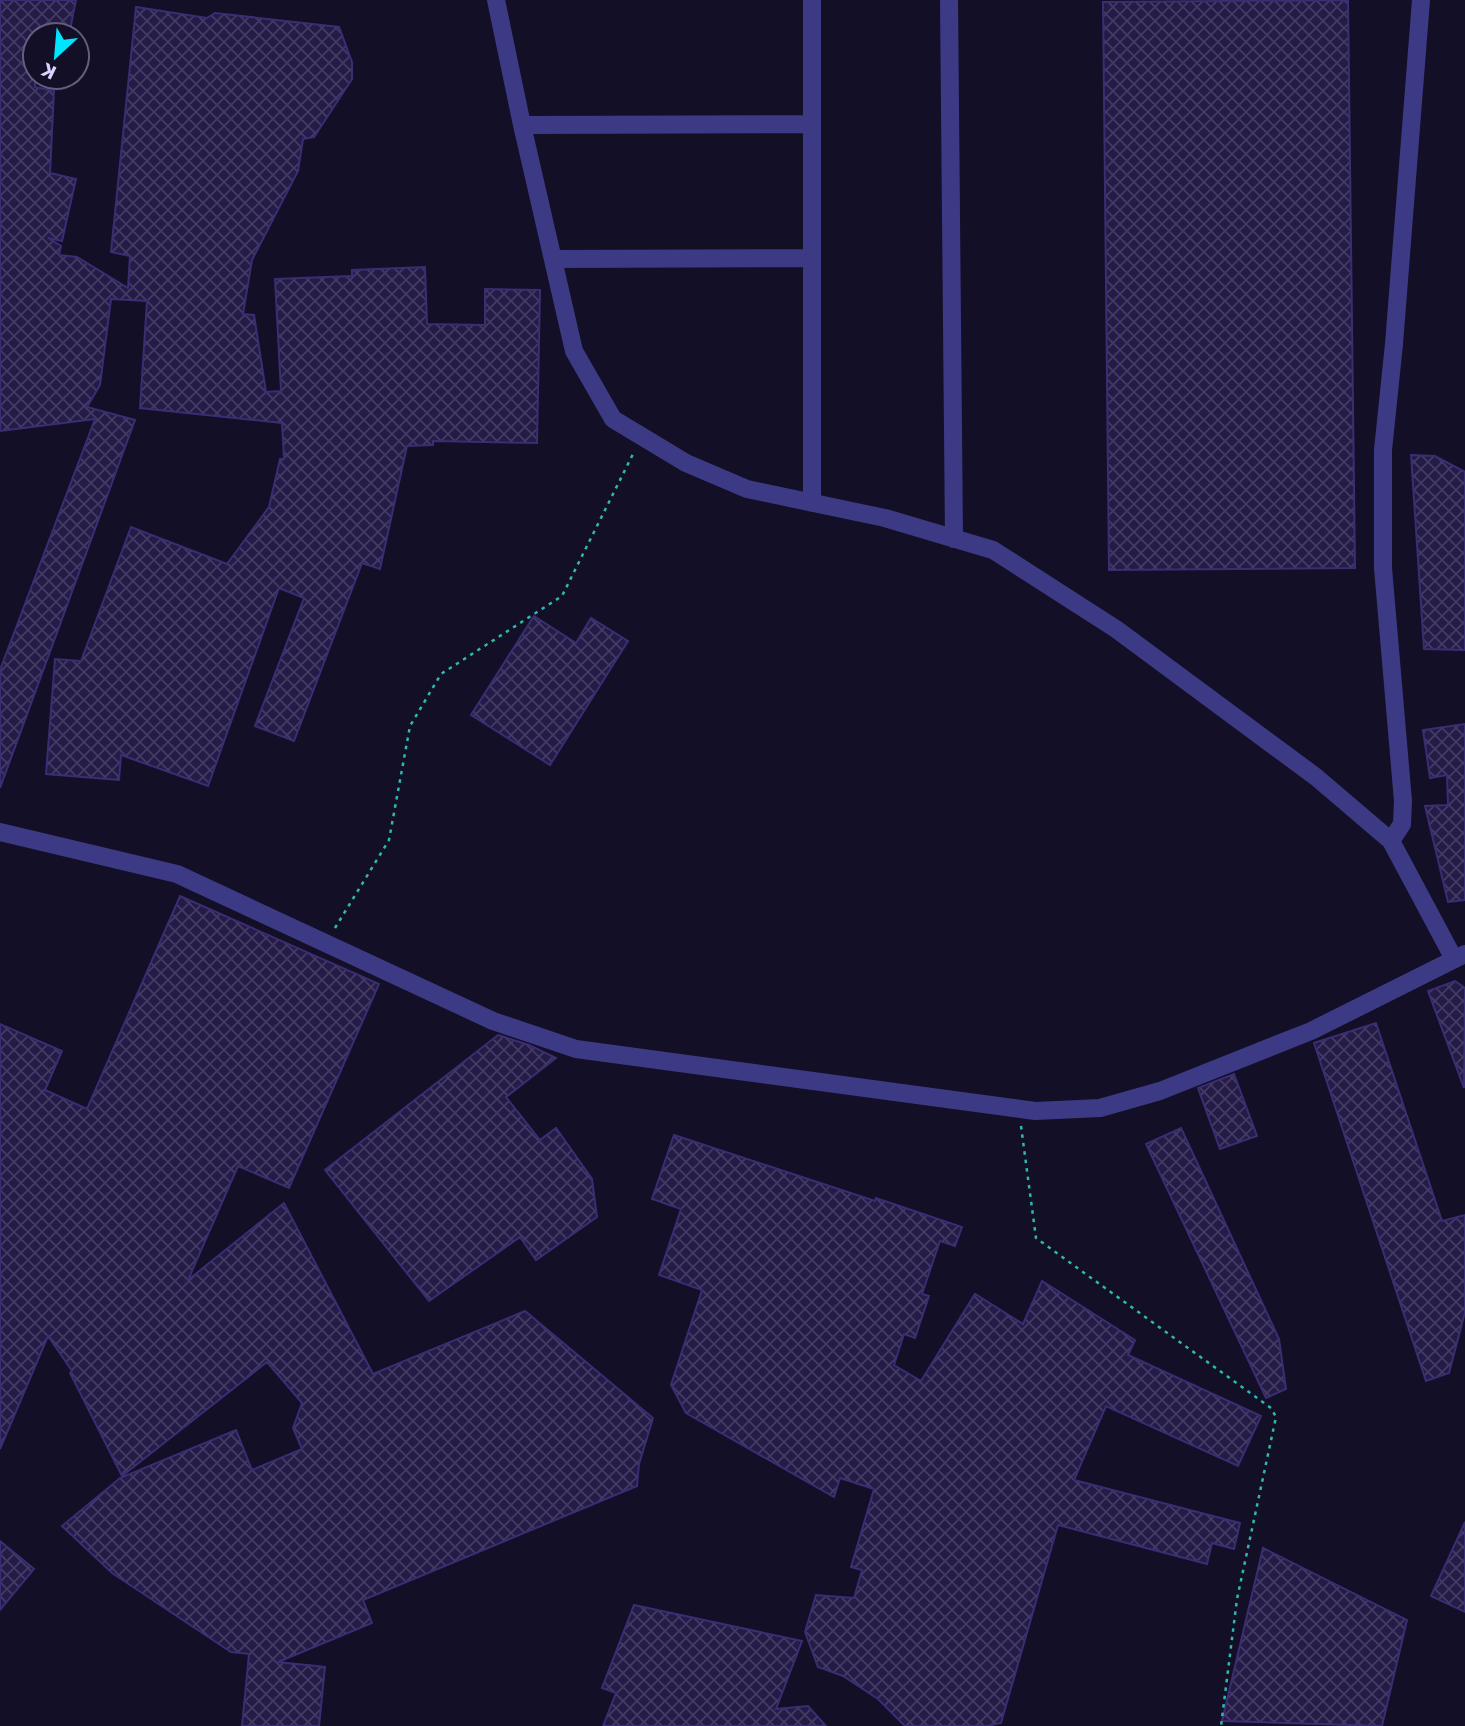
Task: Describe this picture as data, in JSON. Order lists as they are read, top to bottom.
{
  "north": "bottom left"
}
